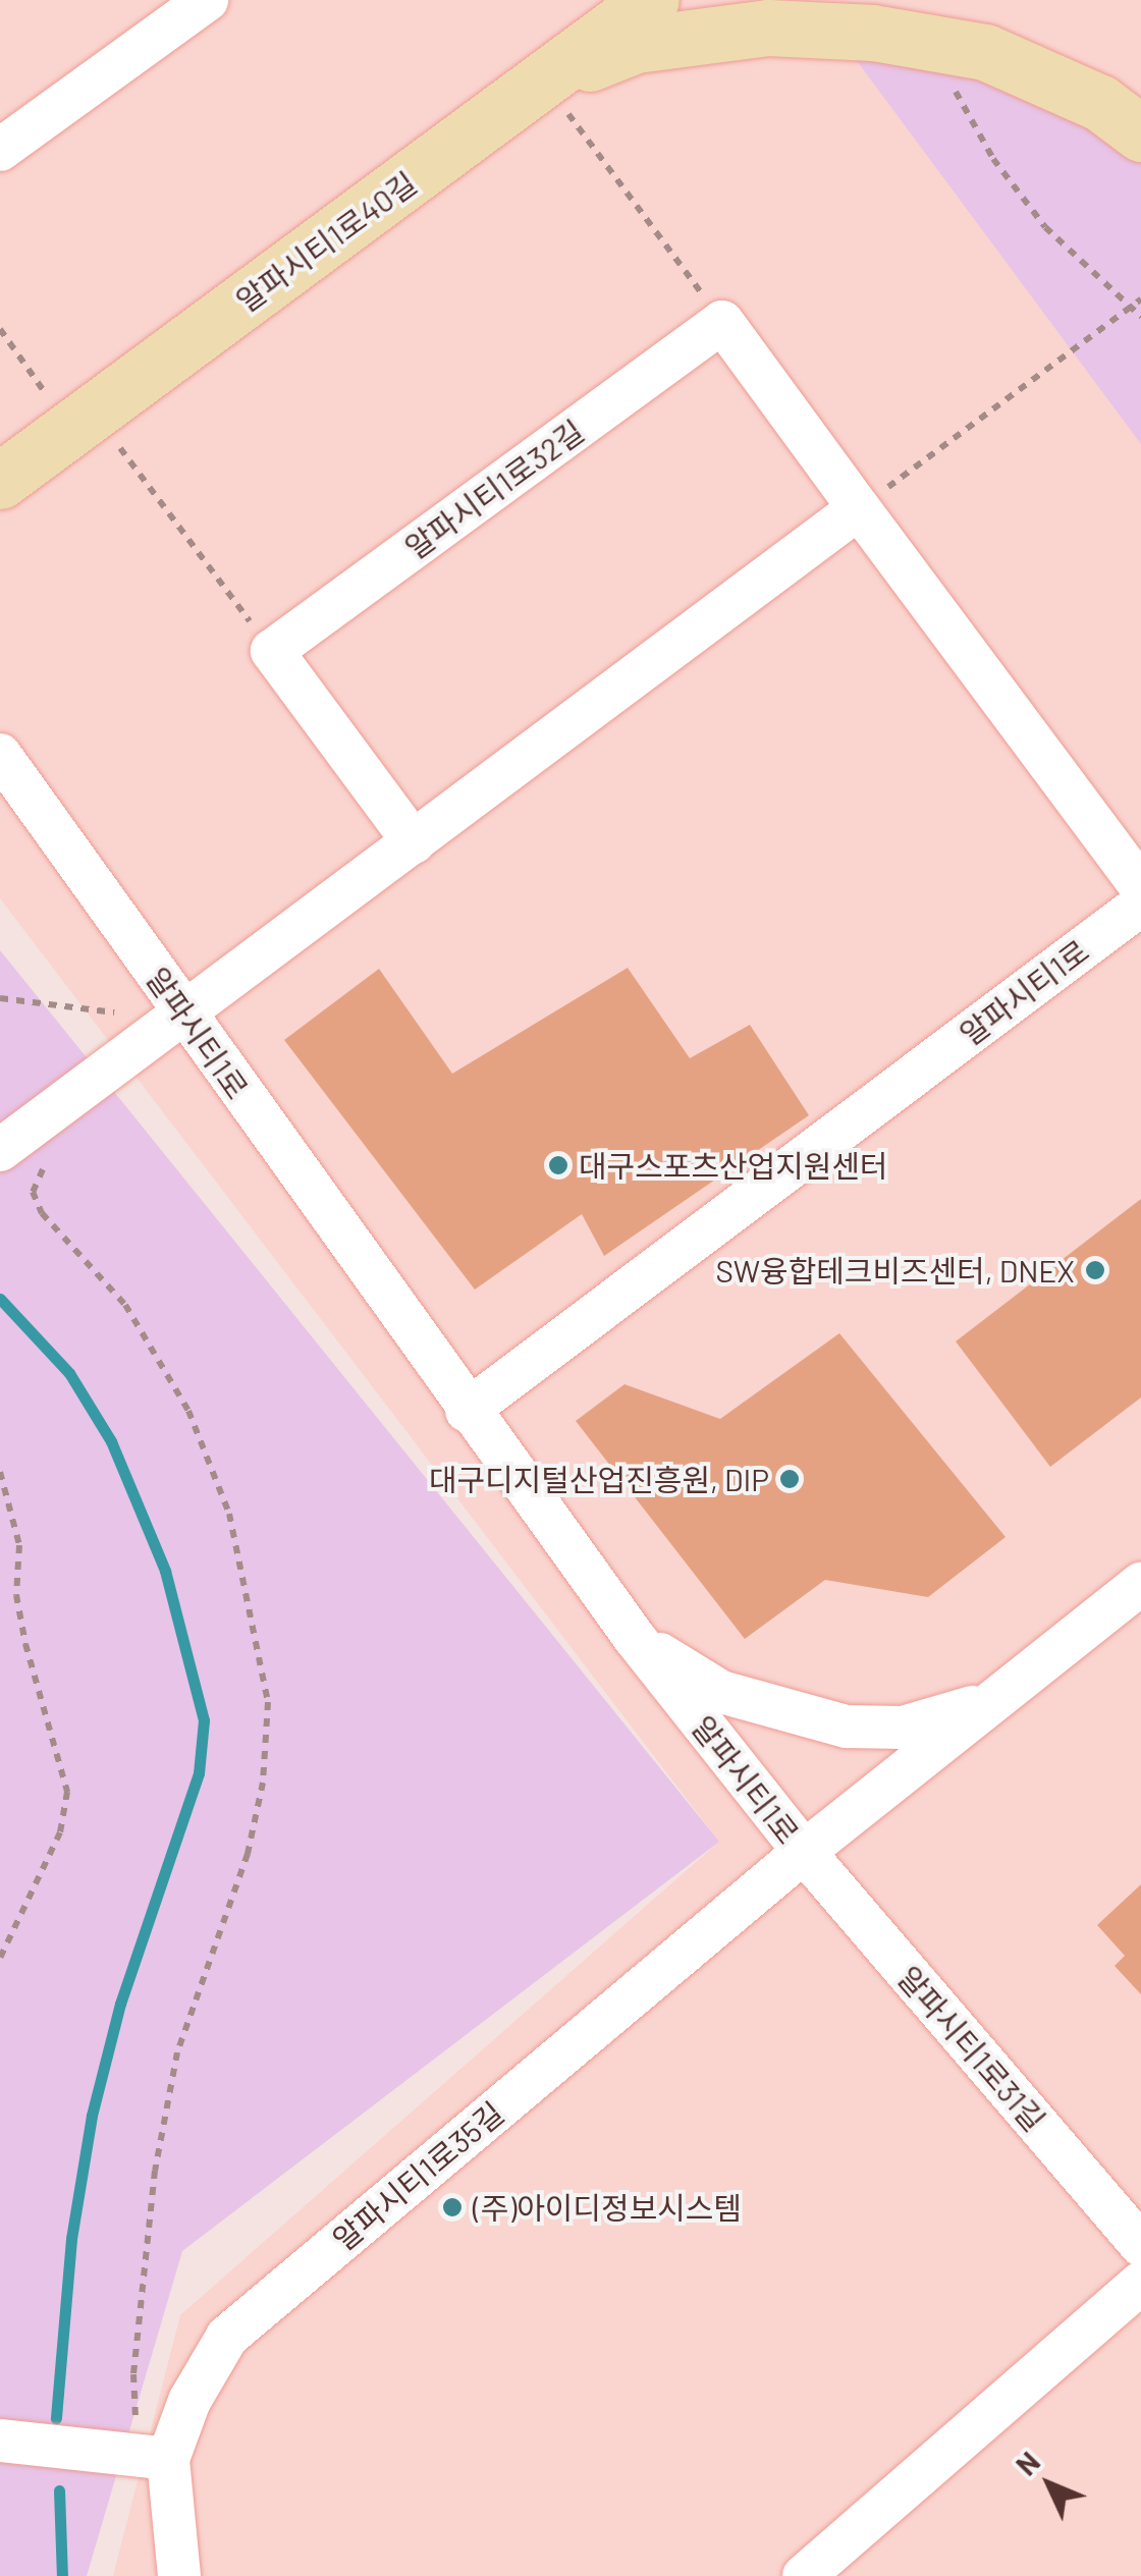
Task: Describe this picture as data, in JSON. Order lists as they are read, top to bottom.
{
  "streets": {
    "main road": ["알파시티1로40길"],
    "street": [
      "알파시티1로32길",
      "알파시티1로",
      "알파시티1로31길",
      "알파시티1로35길"
    ]
  },
  "crossings": [
    ["알파시티1로", "알파시티1로31길"],
    ["알파시티1로", "알파시티1로35길"],
    ["알파시티1로31길", "알파시티1로35길"]
  ],
  "places": [
    "대구스포츠산업지원센터",
    "SW융합테크비즈센터, DNEX",
    "대구디지털산업진흥원, DIP",
    "(주)아이디정보시스템"
  ],
  "north": "top left"
}
